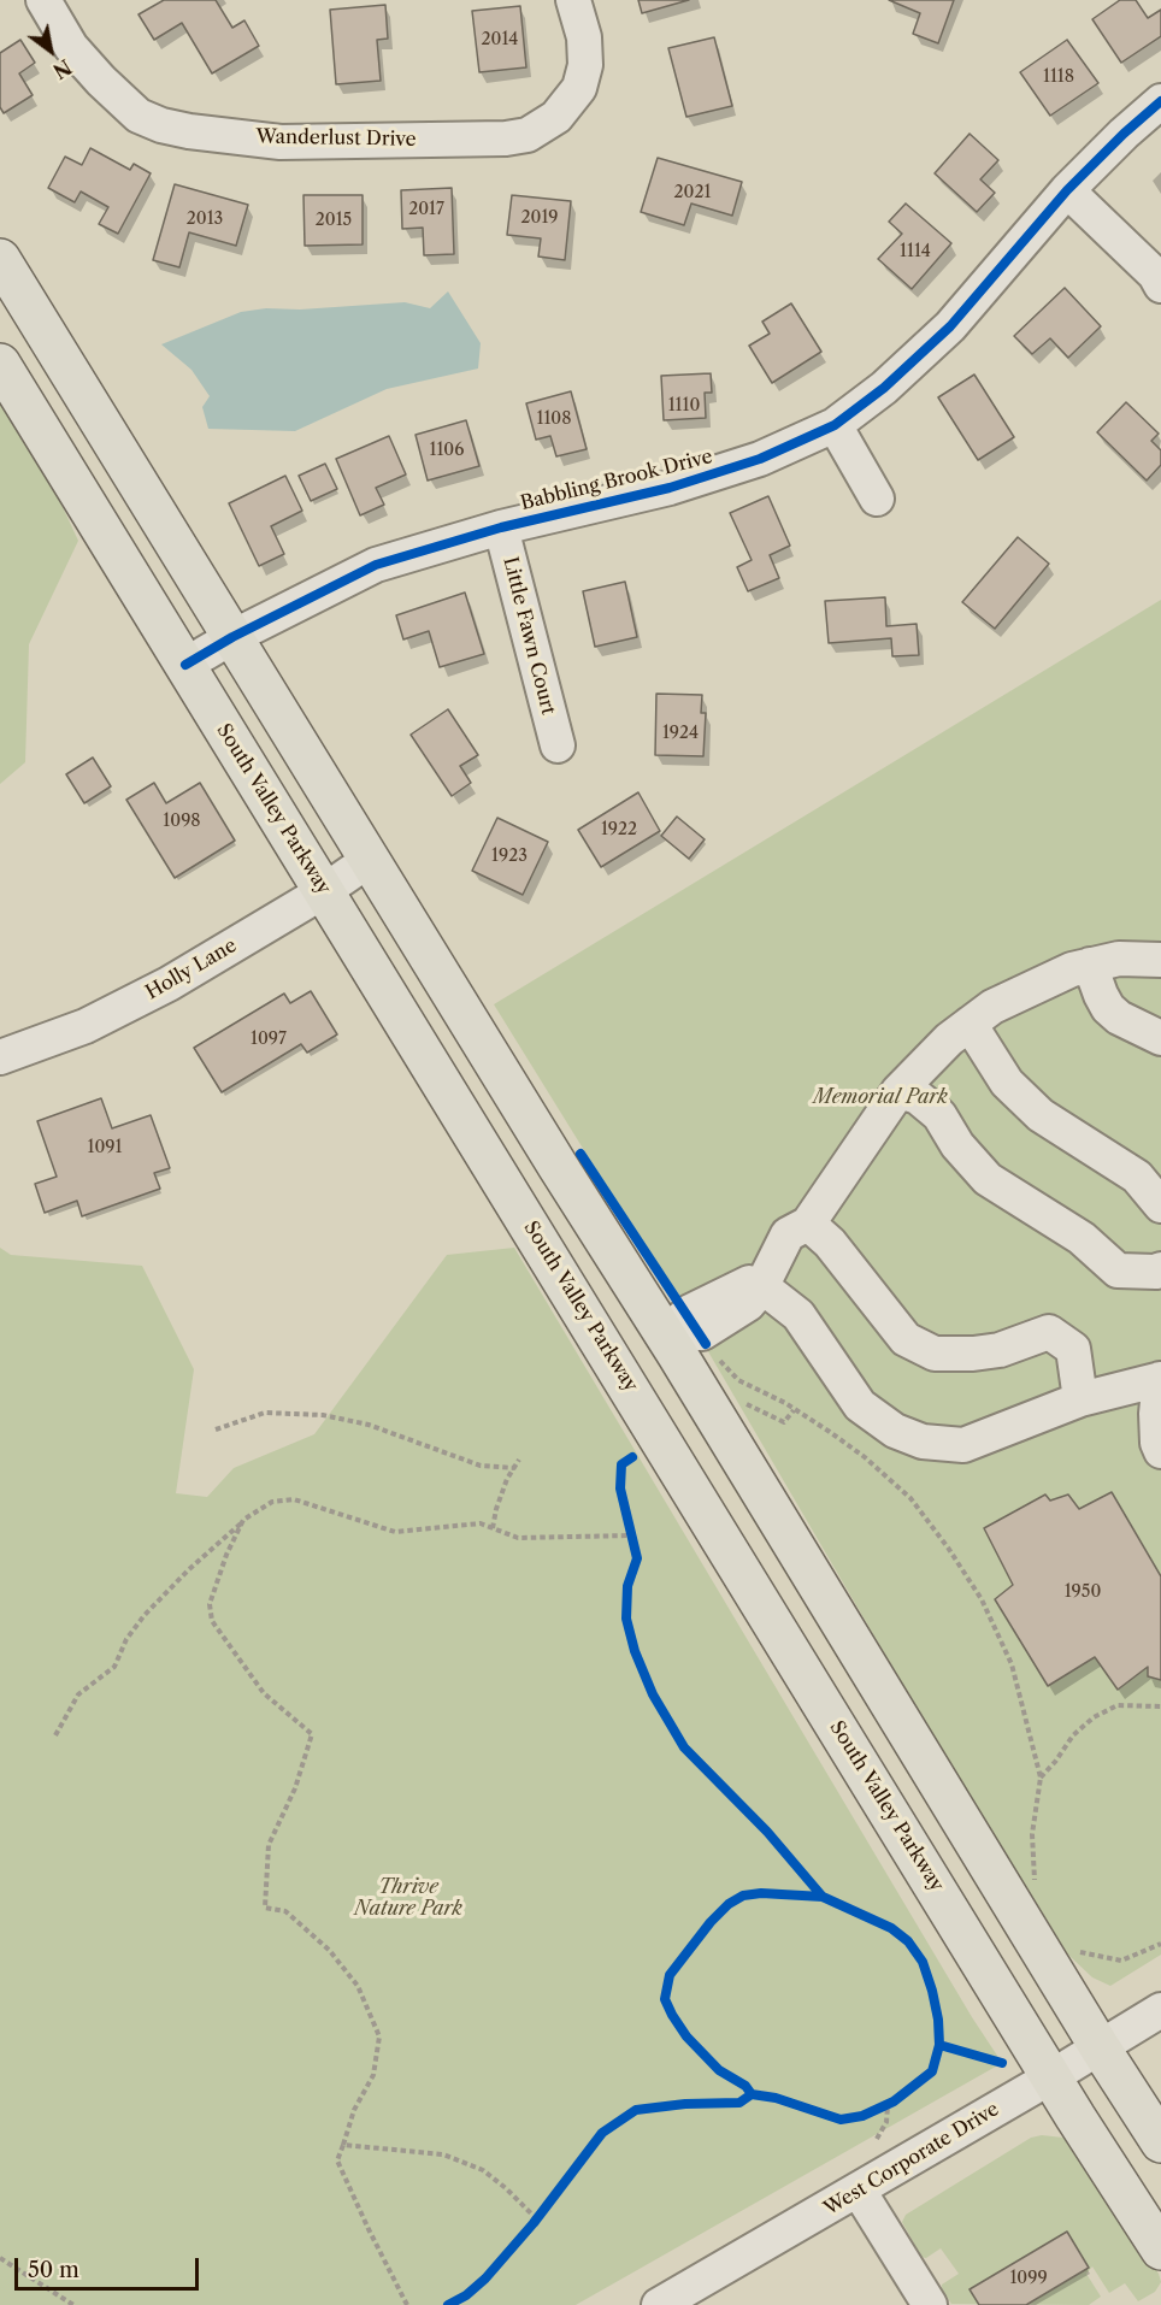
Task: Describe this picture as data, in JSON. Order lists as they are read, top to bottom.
{
  "streets": {
    "main road": ["South Valley Parkway"],
    "street": [
      "Wanderlust Drive",
      "Babbling Brook Drive",
      "Little Fawn Court",
      "Holly Lane",
      "West Corporate Drive"
    ]
  },
  "crossings": [
    ["Babbling Brook Drive", "Little Fawn Court"],
    ["Babbling Brook Drive", "South Valley Parkway"],
    ["South Valley Parkway", "Holly Lane"],
    ["South Valley Parkway", "West Corporate Drive"]
  ],
  "parks": ["Memorial Park", "Thrive Nature Park"],
  "house_numbers": [
    "2014",
    "1118",
    "2021",
    "2017",
    "2019",
    "2013",
    "2015",
    "1114",
    "1110",
    "1108",
    "1106",
    "1924",
    "1098",
    "1922",
    "1923",
    "1097",
    "1091",
    "1950",
    "1099"
  ],
  "scale_bar": "50 m",
  "north": "bottom right"
}
